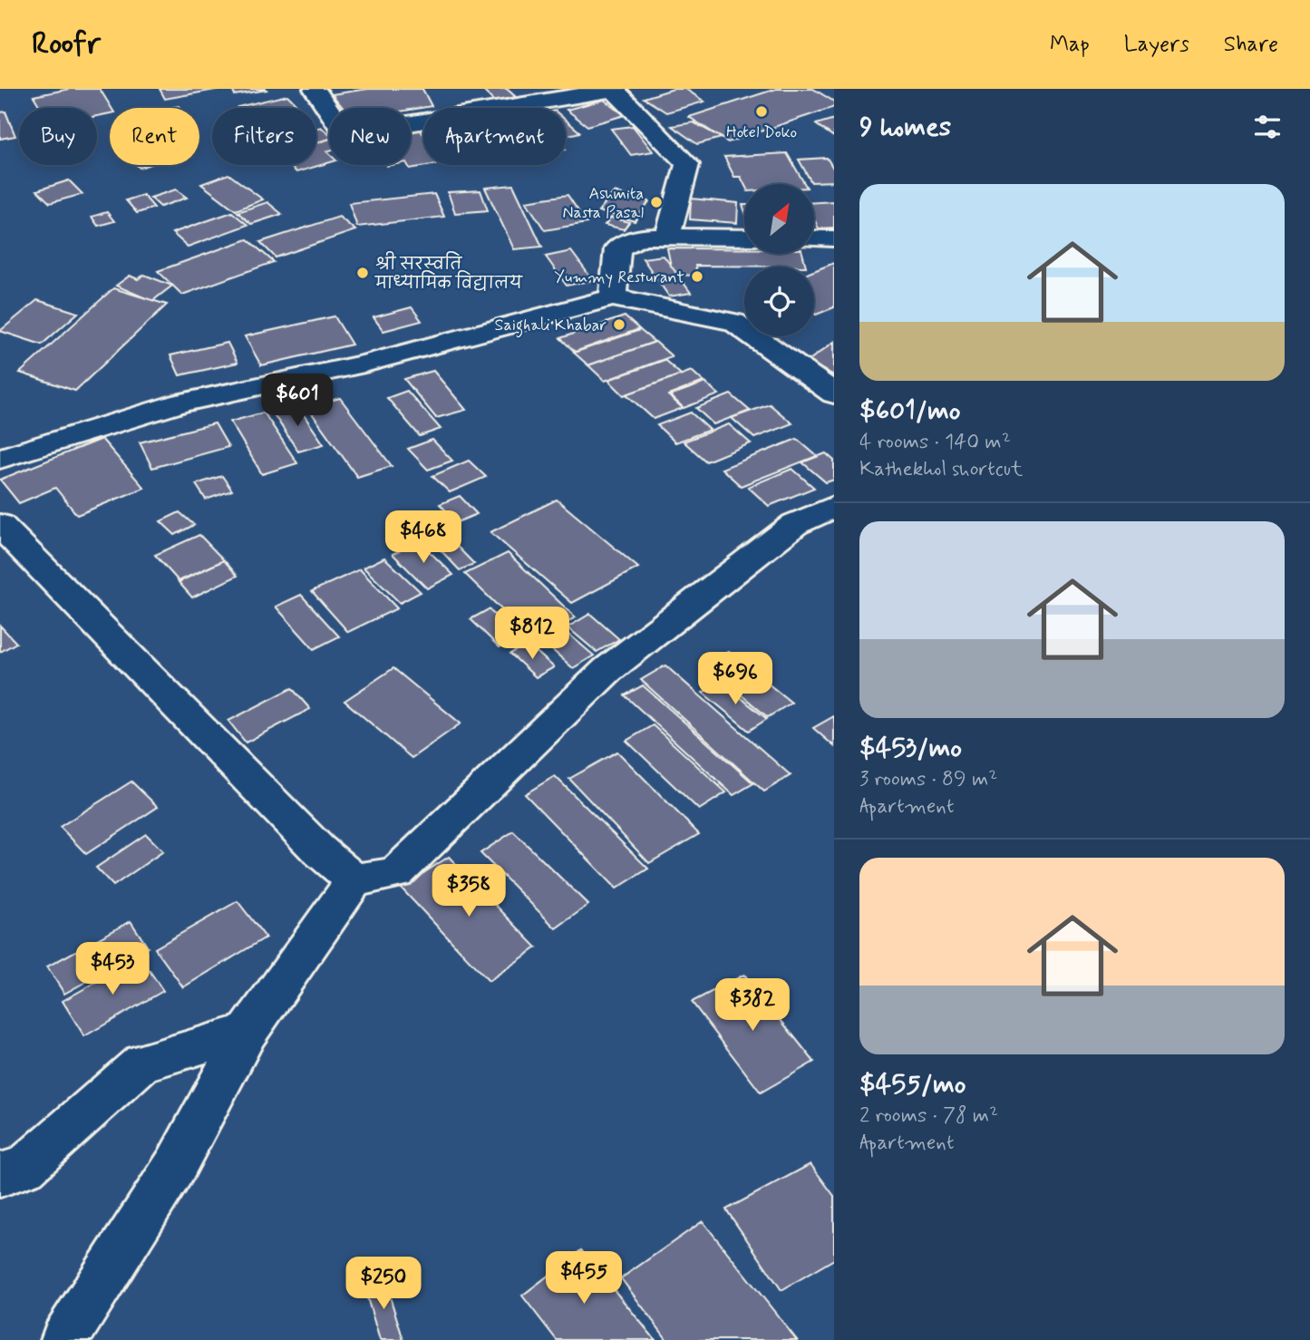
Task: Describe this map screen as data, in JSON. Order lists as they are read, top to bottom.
{
  "places": [
    "Hotel Doko",
    "Ashmita Nasta Pasal",
    "श्री सरस्वति माध्यामिक विद्यालय",
    "Yummy Resturant",
    "Saighali Khabar"
  ],
  "north": "top right",
  "page": {
    "header": "Roofr",
    "nav": ["Map", "Layers", "Share"],
    "heading": "9 homes",
    "chip": [
      "Buy",
      "Rent",
      "Filters",
      "New",
      "Apartment"
    ],
    "list": [
      {
        "name": "$601/mo",
        "note": "4 rooms · 140 m² · Kathekhol shortcut"
      },
      {
        "name": "$453/mo",
        "note": "3 rooms · 89 m² · Apartment"
      },
      {
        "name": "$455/mo",
        "note": "2 rooms · 78 m² · Apartment"
      }
    ],
    "price": [
      "$601",
      "$468",
      "$812",
      "$696",
      "$358",
      "$453",
      "$382",
      "$455",
      "$250"
    ]
  }
}
